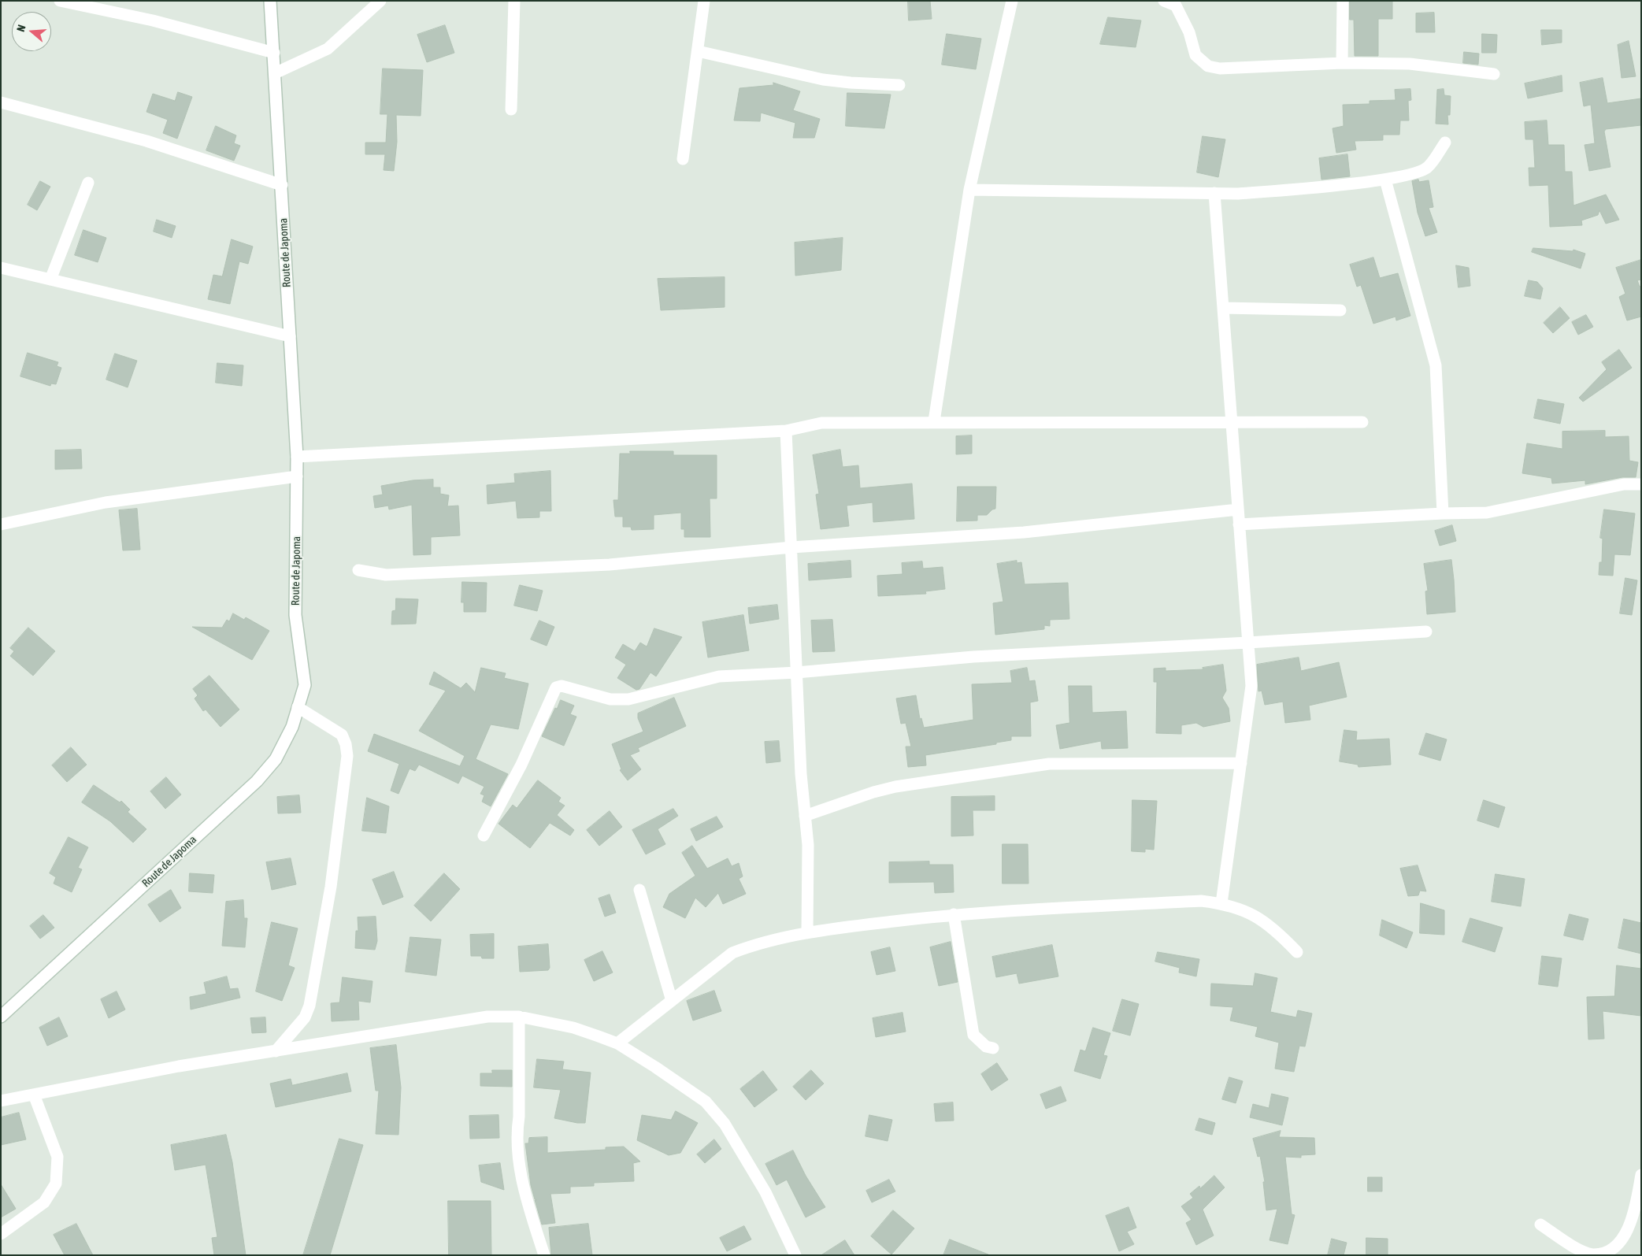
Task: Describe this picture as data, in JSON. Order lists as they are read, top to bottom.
{
  "streets": {
    "street": ["Route de Japoma"]
  },
  "north": "left"
}
